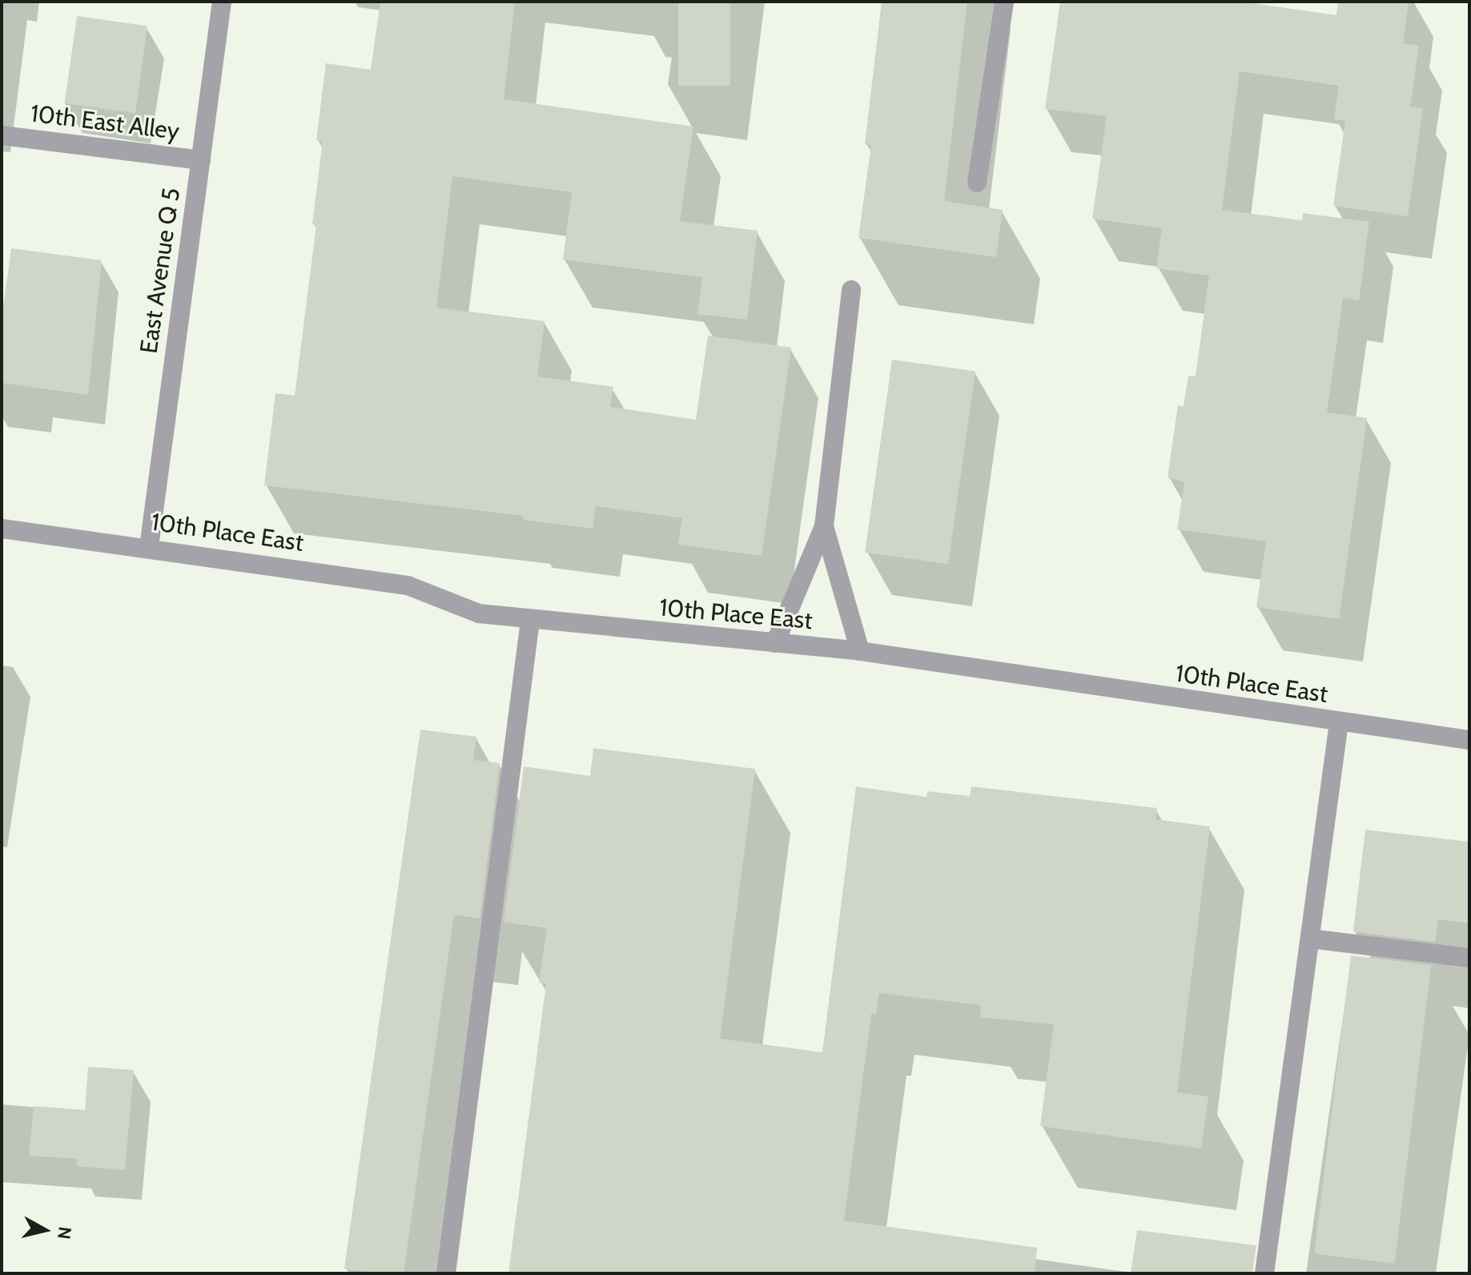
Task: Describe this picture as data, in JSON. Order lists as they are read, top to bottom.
{
  "streets": {
    "street": ["10th East Alley", "East Avenue Q 5", "10th Place East"]
  },
  "crossings": [
    ["10th East Alley", "East Avenue Q 5"],
    ["East Avenue Q 5", "10th Place East"]
  ],
  "north": "right"
}
